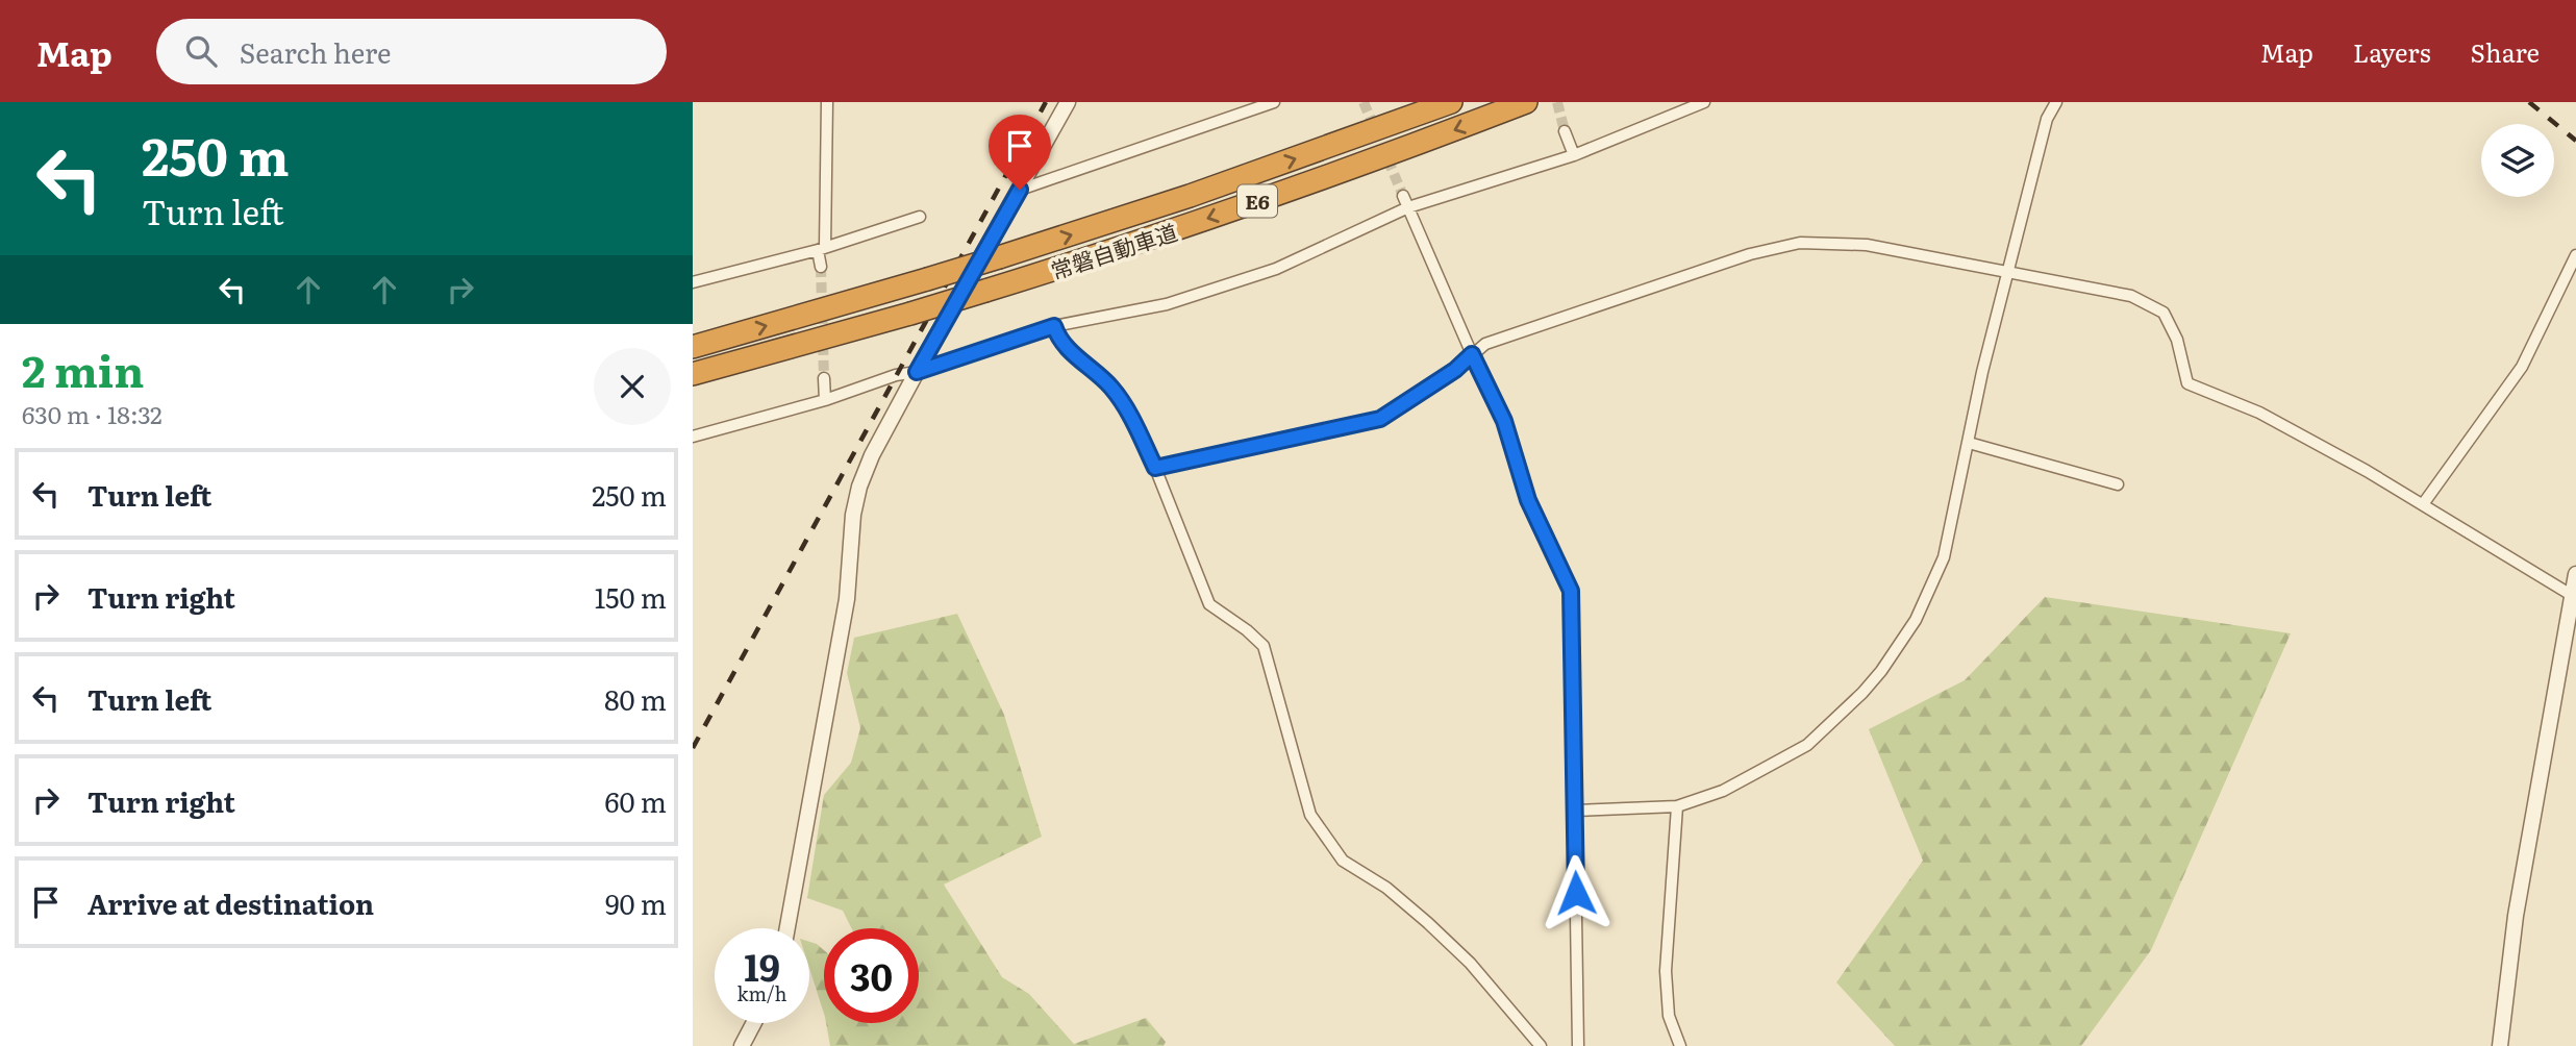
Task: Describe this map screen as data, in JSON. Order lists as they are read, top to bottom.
{
  "streets": {
    "highway": ["E6", "常磐自動車道"]
  },
  "page": {
    "header": "Map",
    "search": "Search here",
    "nav": ["Map", "Layers", "Share"],
    "turn": ["250 m", "Turn left"],
    "heading": ["2 min", "630 m · 18:32"],
    "list": [
      {
        "name": "Turn left",
        "value": "250 m"
      },
      {
        "name": "Turn right",
        "value": "150 m"
      },
      {
        "name": "Turn left",
        "value": "80 m"
      },
      {
        "name": "Turn right",
        "value": "60 m"
      },
      {
        "name": "Arrive at destination",
        "value": "90 m"
      }
    ],
    "speed": "19 km/h",
    "limit": "30"
  }
}
